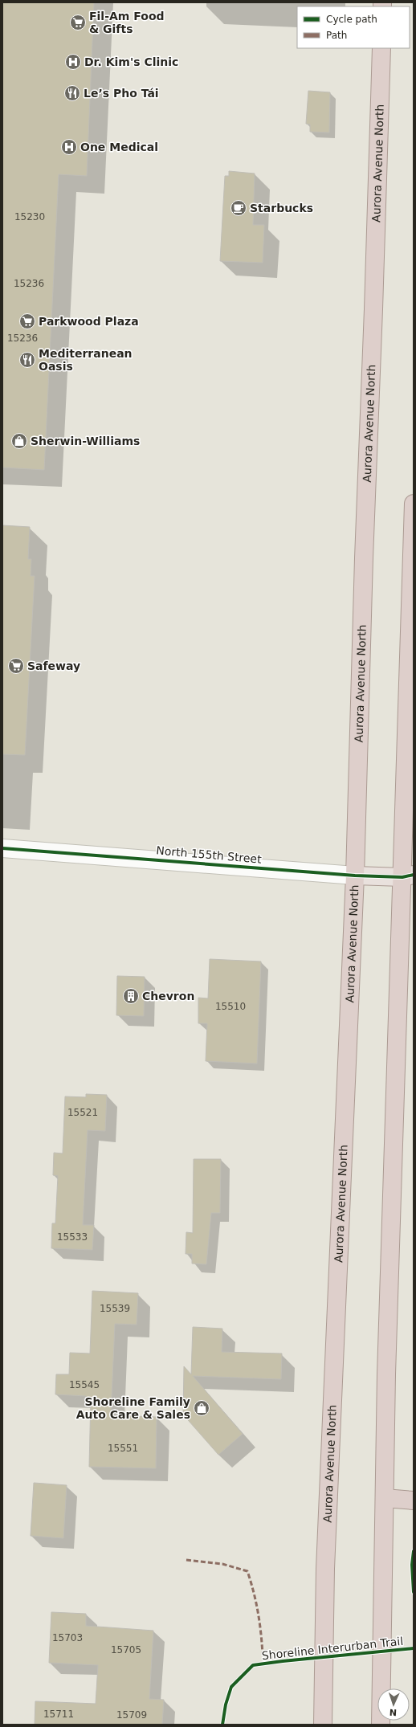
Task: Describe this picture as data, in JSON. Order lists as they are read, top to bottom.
{
  "streets": {
    "highway": ["Aurora Avenue North"],
    "main road": ["North 155th Street"],
    "cycle path": ["Shoreline Interurban Trail"]
  },
  "crossings": [
    ["Aurora Avenue North", "North 155th Street"]
  ],
  "places": {
    "supermarket": ["Fil-Am Food & Gifts", "Parkwood Plaza", "Safeway"],
    "hospital": ["Dr. Kim's Clinic", "One Medical"],
    "restaurant": ["Le’s Pho Tái", "Mediterranean Oasis"],
    "cafe": ["Starbucks"],
    "shop": ["Sherwin-Williams", "Shoreline Family Auto Care & Sales"],
    "building": ["Chevron"]
  },
  "house_numbers": [
    "15230",
    "15236",
    "15236",
    "15510",
    "15521",
    "15533",
    "15539",
    "15545",
    "15551",
    "15703",
    "15705",
    "15711",
    "15709"
  ],
  "legend": ["Cycle path", "Path"],
  "north": "bottom"
}
